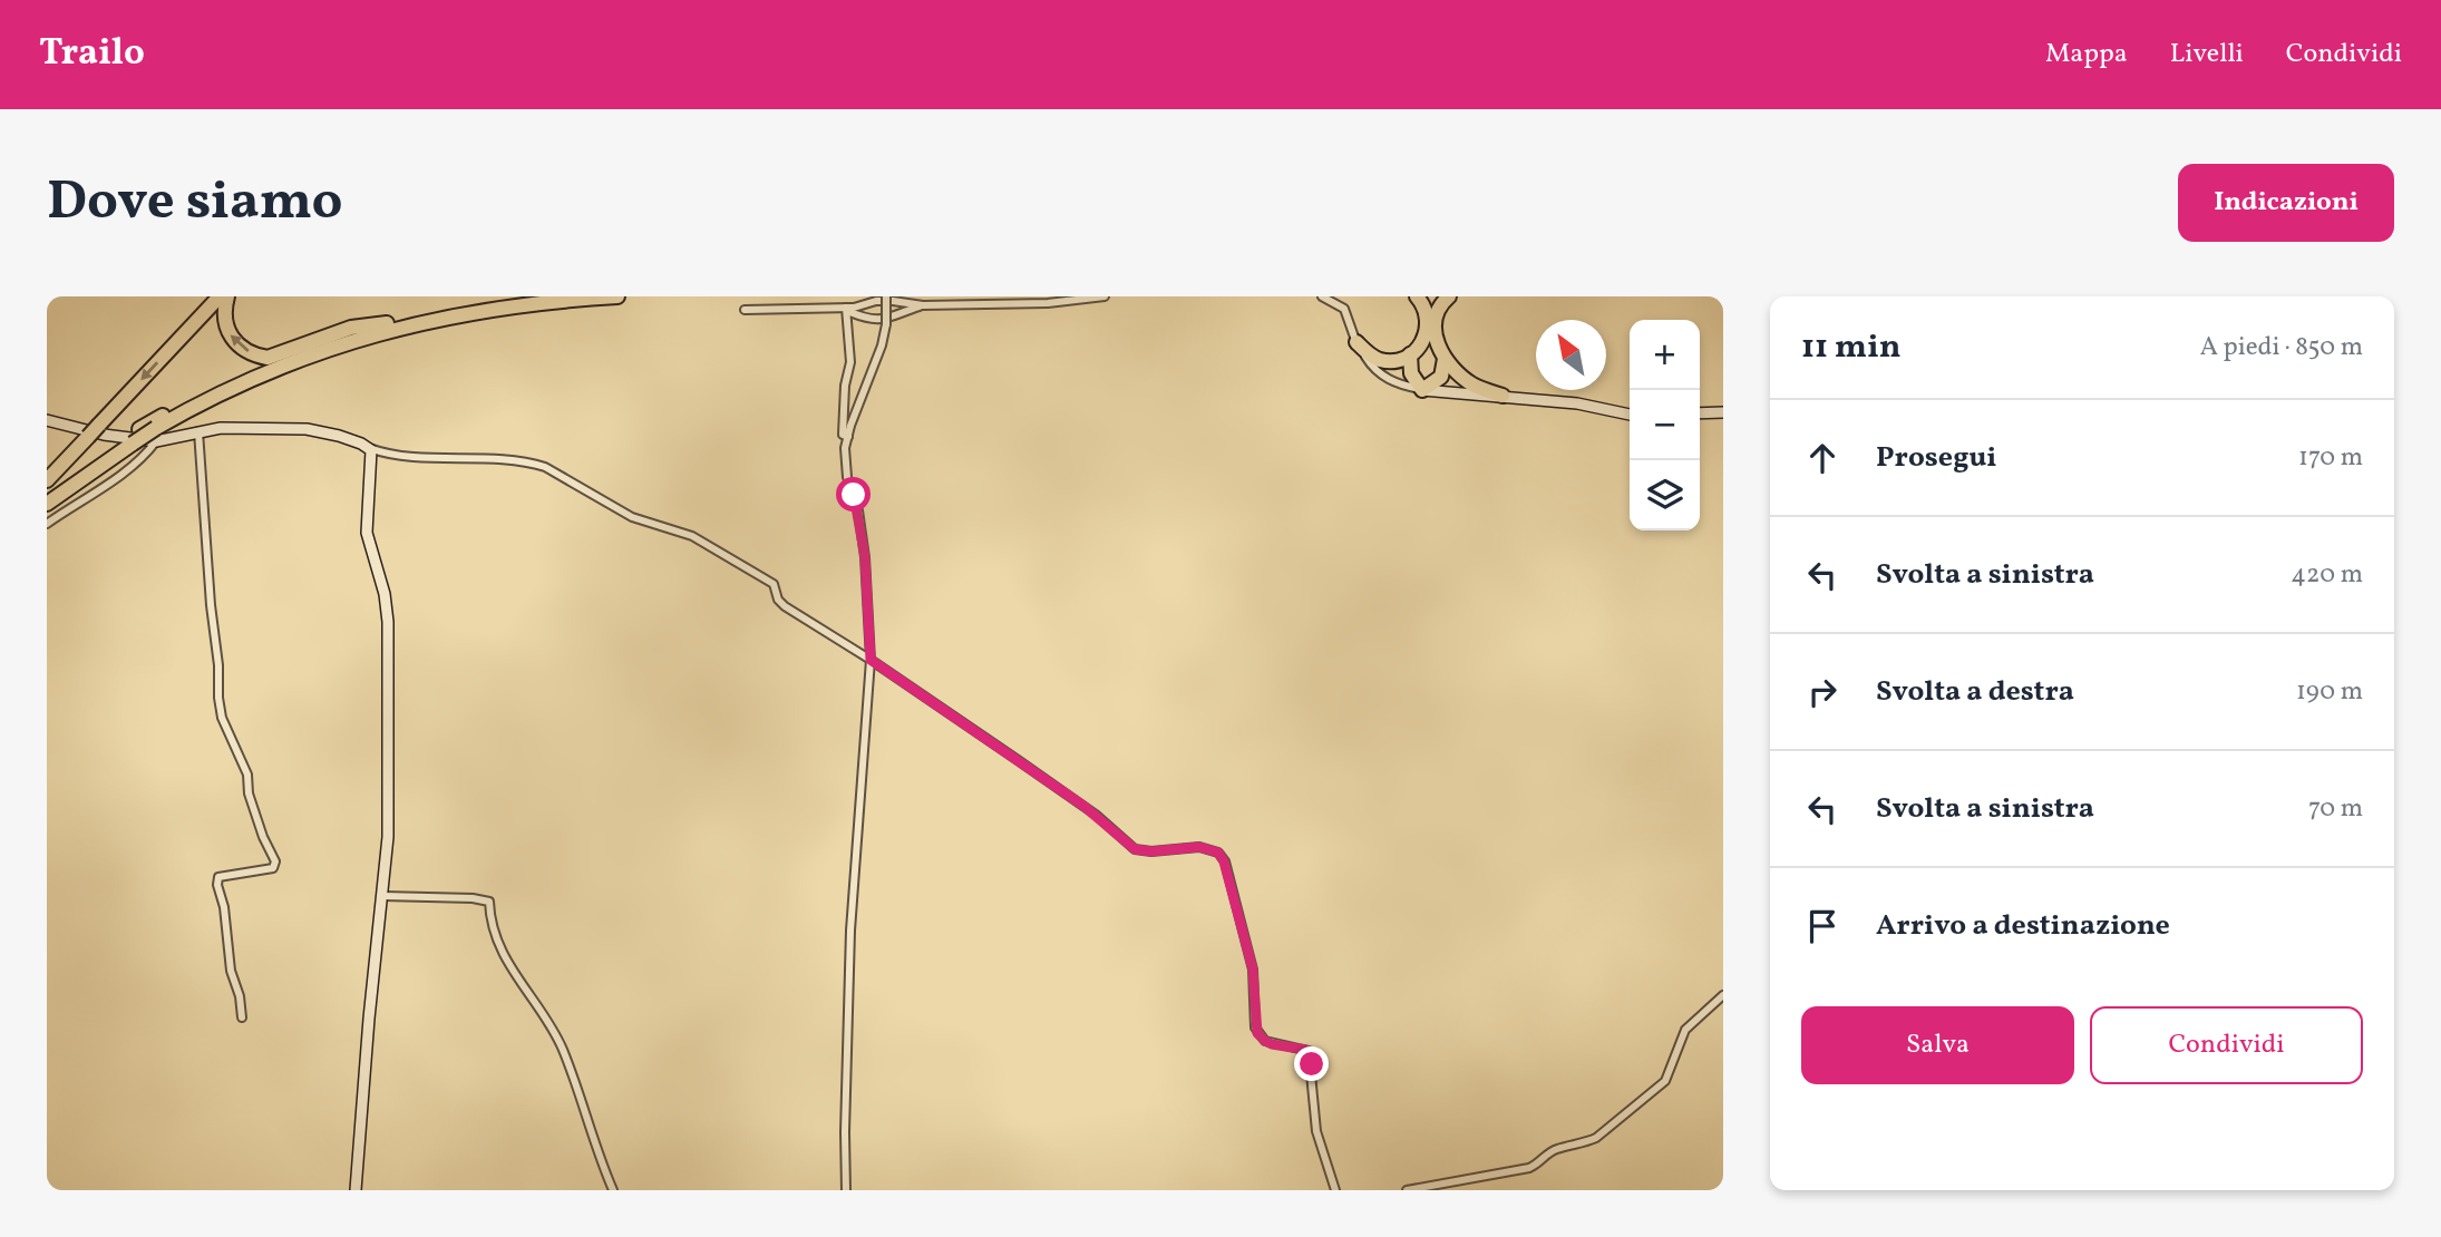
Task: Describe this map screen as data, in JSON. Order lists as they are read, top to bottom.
{
  "north": "top left",
  "page": {
    "header": "Trailo",
    "nav": ["Mappa", "Livelli", "Condividi"],
    "buttons": [
      "Indicazioni",
      ["Salva", "Condividi"]
    ],
    "title": "Dove siamo",
    "heading": ["11 min", "A piedi · 850 m"],
    "map_buttons": ["+", "−"],
    "list": [
      ["Prosegui", "170 m"],
      ["Svolta a sinistra", "420 m"],
      ["Svolta a destra", "190 m"],
      ["Svolta a sinistra", "70 m"],
      "Arrivo a destinazione"
    ]
  }
}
